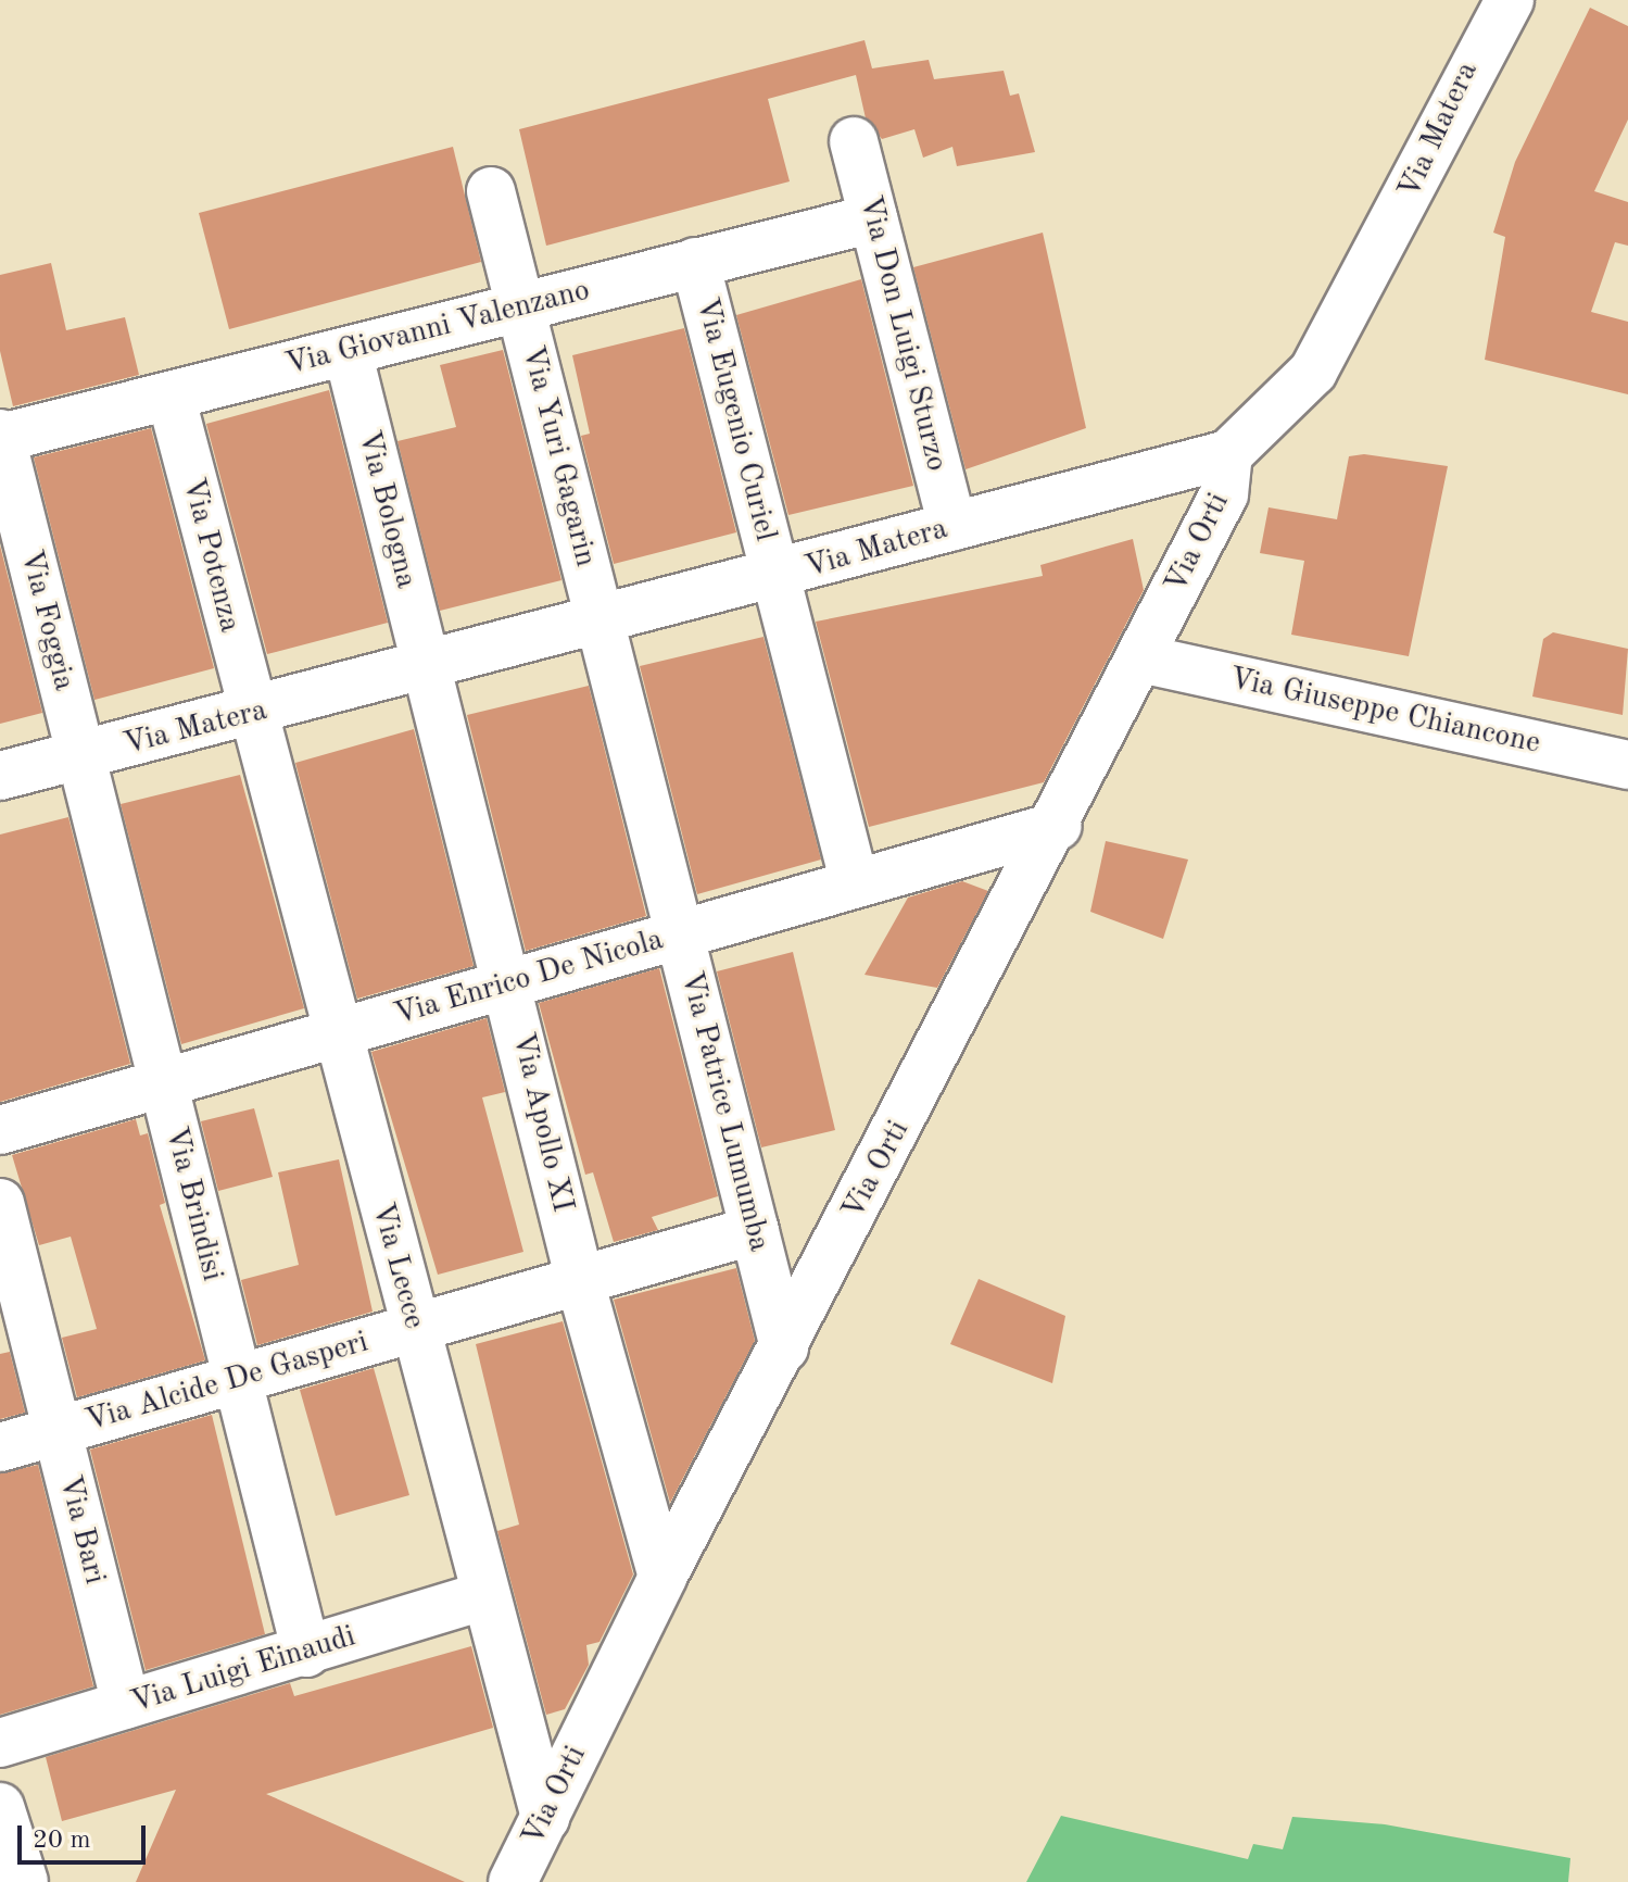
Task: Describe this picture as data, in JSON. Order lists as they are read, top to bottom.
{
  "streets": {
    "street": [
      "Via Matera",
      "Via Giovanni Valenzano",
      "Via Don Luigi Sturzo",
      "Via Eugenio Curiel",
      "Via Yuri Gagarin",
      "Via Bologna",
      "Via Orti",
      "Via Potenza",
      "Via Foggia",
      "Via Giuseppe Chiancone",
      "Via Enrico De Nicola",
      "Via Patrice Lumumba",
      "Via Apollo XI",
      "Via Brindisi",
      "Via Lecce",
      "Via Alcide De Gasperi",
      "Via Bari",
      "Via Luigi Einaudi"
    ]
  },
  "crossings": [
    ["Via Matera", "Via Don Luigi Sturzo"],
    ["Via Matera", "Via Eugenio Curiel"],
    ["Via Matera", "Via Yuri Gagarin"],
    ["Via Matera", "Via Bologna"],
    ["Via Matera", "Via Orti"],
    ["Via Matera", "Via Potenza"],
    ["Via Matera", "Via Foggia"],
    ["Via Matera", "Via Patrice Lumumba"],
    ["Via Matera", "Via Apollo XI"],
    ["Via Matera", "Via Brindisi"],
    ["Via Matera", "Via Lecce"],
    ["Via Giovanni Valenzano", "Via Don Luigi Sturzo"],
    ["Via Giovanni Valenzano", "Via Eugenio Curiel"],
    ["Via Giovanni Valenzano", "Via Yuri Gagarin"],
    ["Via Giovanni Valenzano", "Via Bologna"],
    ["Via Giovanni Valenzano", "Via Potenza"],
    ["Via Giovanni Valenzano", "Via Foggia"],
    ["Via Eugenio Curiel", "Via Enrico De Nicola"],
    ["Via Yuri Gagarin", "Via Patrice Lumumba"],
    ["Via Bologna", "Via Apollo XI"],
    ["Via Orti", "Via Giuseppe Chiancone"],
    ["Via Orti", "Via Enrico De Nicola"],
    ["Via Orti", "Via Patrice Lumumba"],
    ["Via Orti", "Via Apollo XI"],
    ["Via Orti", "Via Lecce"],
    ["Via Potenza", "Via Lecce"],
    ["Via Foggia", "Via Brindisi"],
    ["Via Enrico De Nicola", "Via Patrice Lumumba"],
    ["Via Enrico De Nicola", "Via Apollo XI"],
    ["Via Enrico De Nicola", "Via Brindisi"],
    ["Via Enrico De Nicola", "Via Lecce"],
    ["Via Patrice Lumumba", "Via Alcide De Gasperi"],
    ["Via Apollo XI", "Via Alcide De Gasperi"],
    ["Via Brindisi", "Via Alcide De Gasperi"],
    ["Via Brindisi", "Via Luigi Einaudi"],
    ["Via Lecce", "Via Alcide De Gasperi"],
    ["Via Lecce", "Via Luigi Einaudi"],
    ["Via Alcide De Gasperi", "Via Bari"],
    ["Via Bari", "Via Luigi Einaudi"]
  ],
  "scale_bar": "20 m"
}
